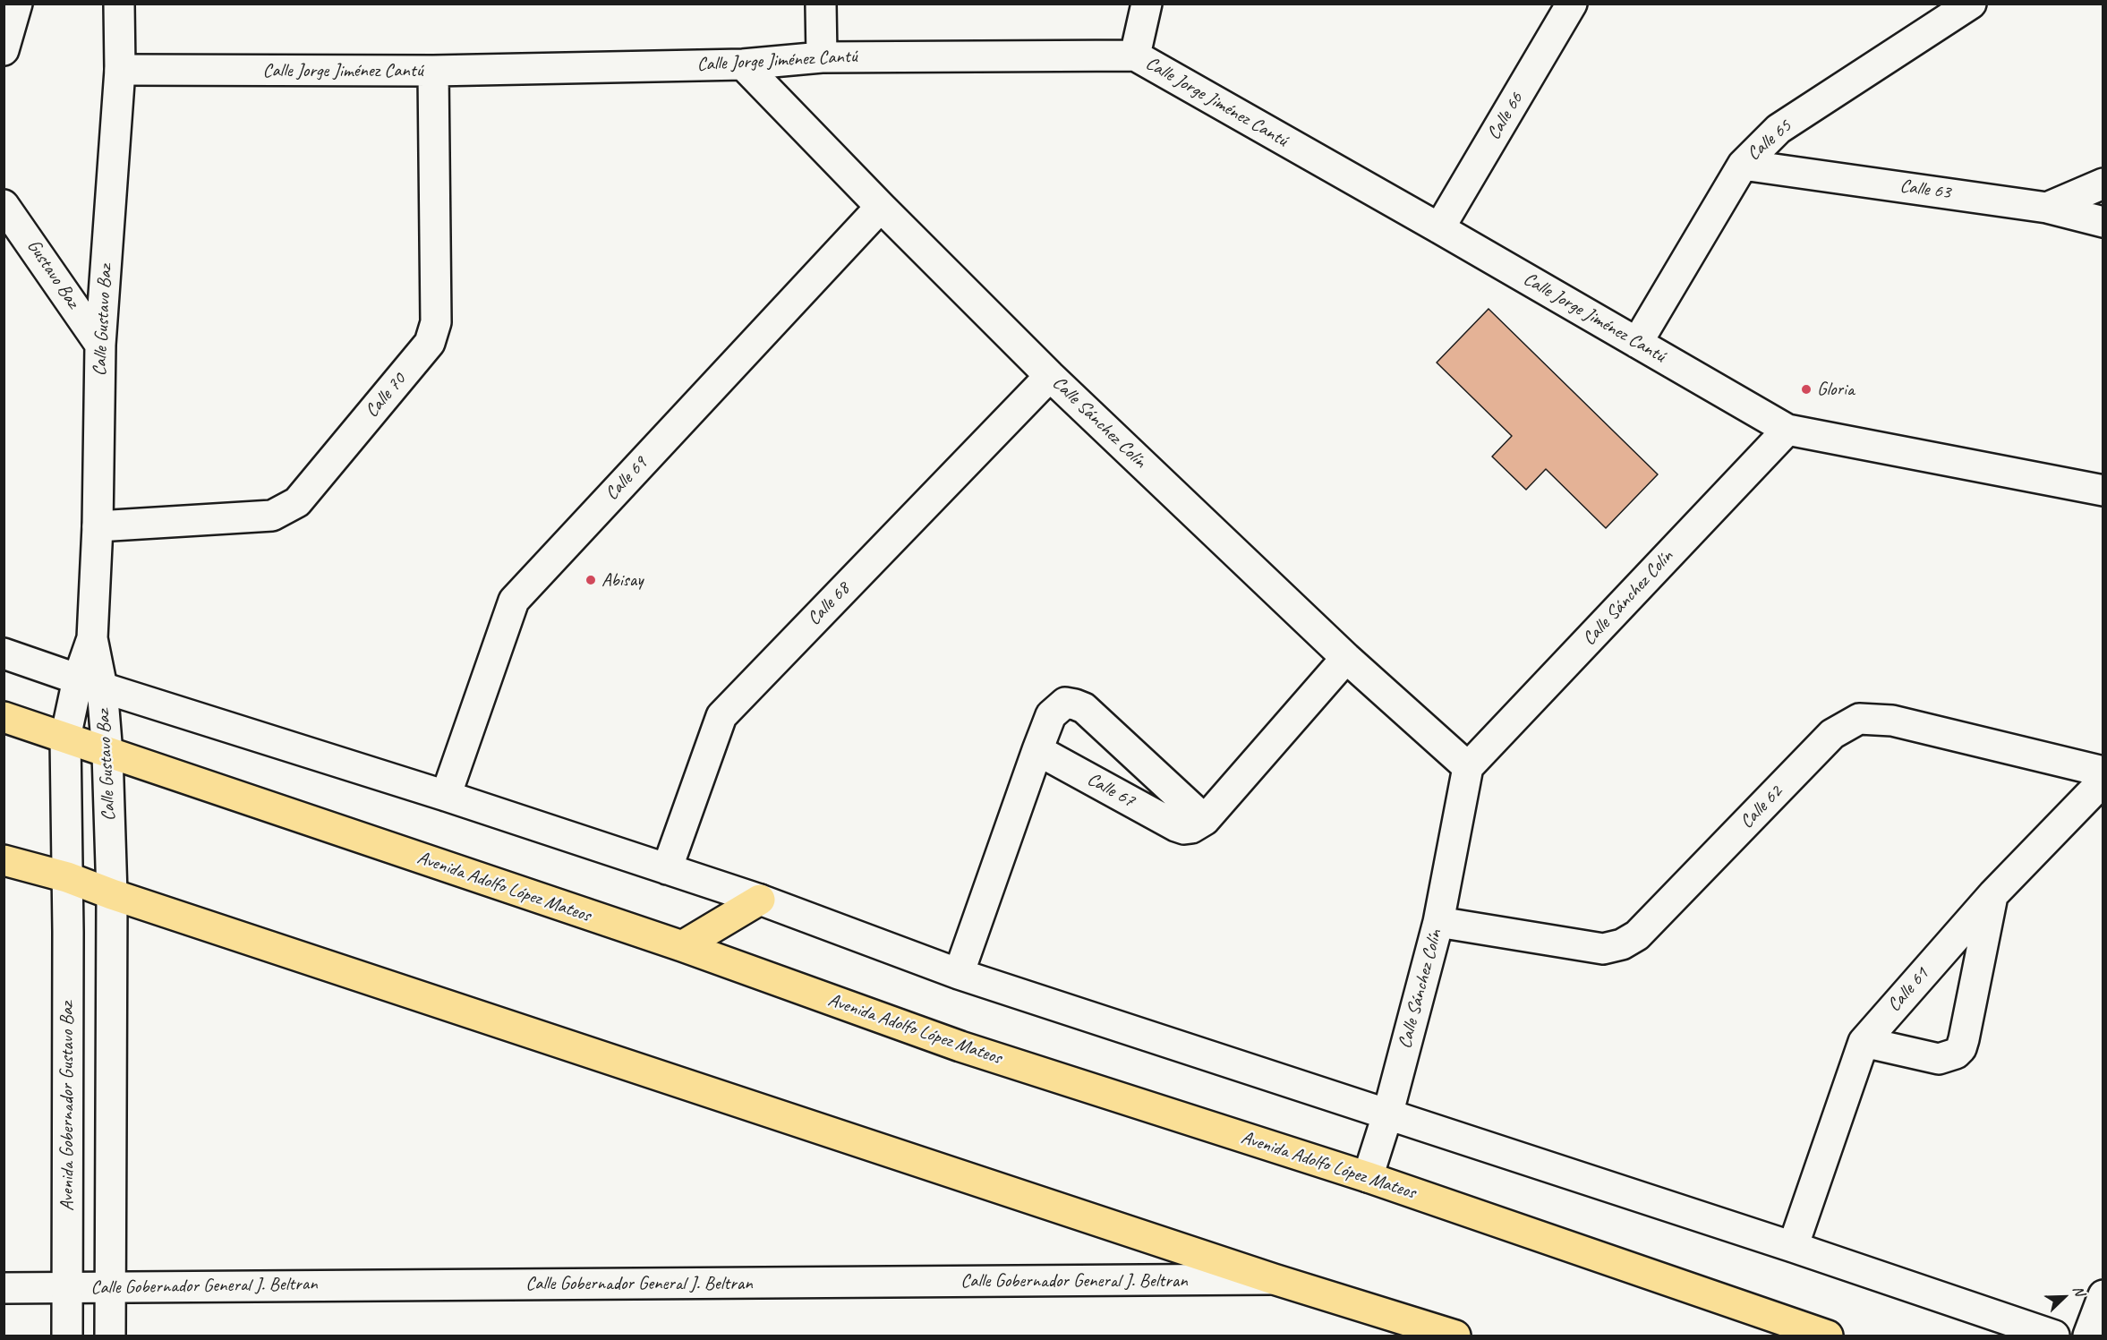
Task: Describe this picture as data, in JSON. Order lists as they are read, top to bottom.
{
  "streets": {
    "main road": ["Avenida Adolfo López Mateos"],
    "street": [
      "Calle Jorge Jiménez Cantú",
      "Calle 66",
      "Calle 65",
      "Calle 63",
      "Gustavo Baz",
      "Calle Gustavo Baz",
      "Calle 70",
      "Calle Sánchez Colín",
      "Calle 69",
      "Calle 68",
      "Calle 67",
      "Calle 62",
      "Calle 61",
      "Avenida Gobernador Gustavo Baz",
      "Calle Gobernador General J. Beltran"
    ]
  },
  "crossings": [
    ["Calle Jorge Jiménez Cantú", "Calle 66"],
    ["Calle Jorge Jiménez Cantú", "Calle 65"],
    ["Calle Jorge Jiménez Cantú", "Calle Gustavo Baz"],
    ["Calle Jorge Jiménez Cantú", "Calle 70"],
    ["Calle Jorge Jiménez Cantú", "Calle Sánchez Colín"],
    ["Calle 65", "Calle 63"],
    ["Gustavo Baz", "Calle Gustavo Baz"],
    ["Calle Gustavo Baz", "Calle 70"],
    ["Calle Gustavo Baz", "Avenida Adolfo López Mateos"],
    ["Calle Gustavo Baz", "Avenida Gobernador Gustavo Baz"],
    ["Calle Sánchez Colín", "Calle 69"],
    ["Calle Sánchez Colín", "Calle 68"],
    ["Calle Sánchez Colín", "Calle 62"],
    ["Calle Sánchez Colín", "Avenida Adolfo López Mateos"],
    ["Avenida Gobernador Gustavo Baz", "Calle Gobernador General J. Beltran"]
  ],
  "places": ["Gloria", "Abisay"],
  "north": "top right"
}
